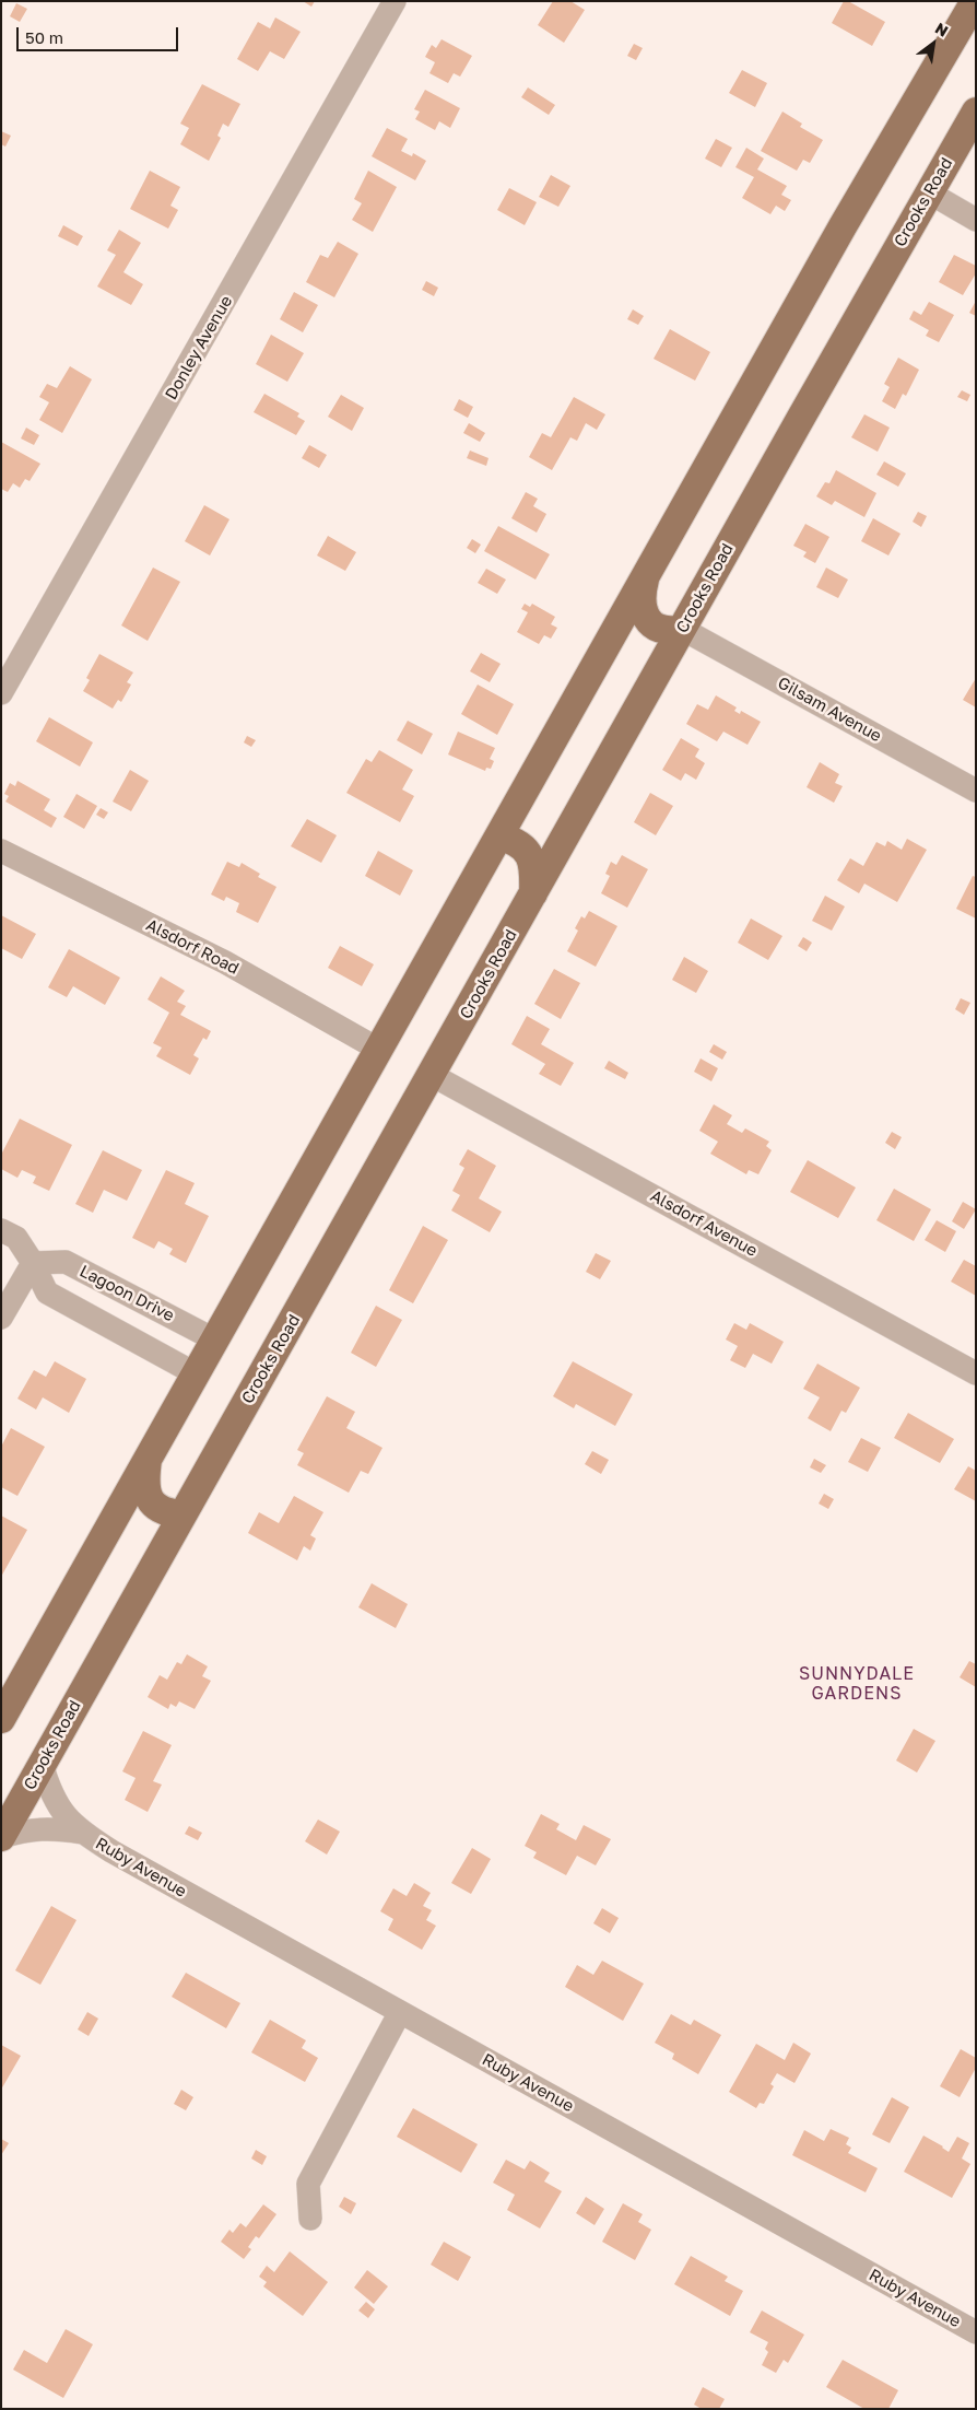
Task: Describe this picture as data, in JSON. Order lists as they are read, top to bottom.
{
  "streets": {
    "main road": ["Crooks Road"],
    "street": [
      "Donley Avenue",
      "Gilsam Avenue",
      "Alsdorf Road",
      "Alsdorf Avenue",
      "Lagoon Drive",
      "Ruby Avenue"
    ]
  },
  "crossings": [
    ["Crooks Road", "Gilsam Avenue"],
    ["Crooks Road", "Alsdorf Avenue"],
    ["Crooks Road", "Ruby Avenue"]
  ],
  "districts": ["SUNNYDALE GARDENS"],
  "scale_bar": "50 m",
  "north": "top right"
}
